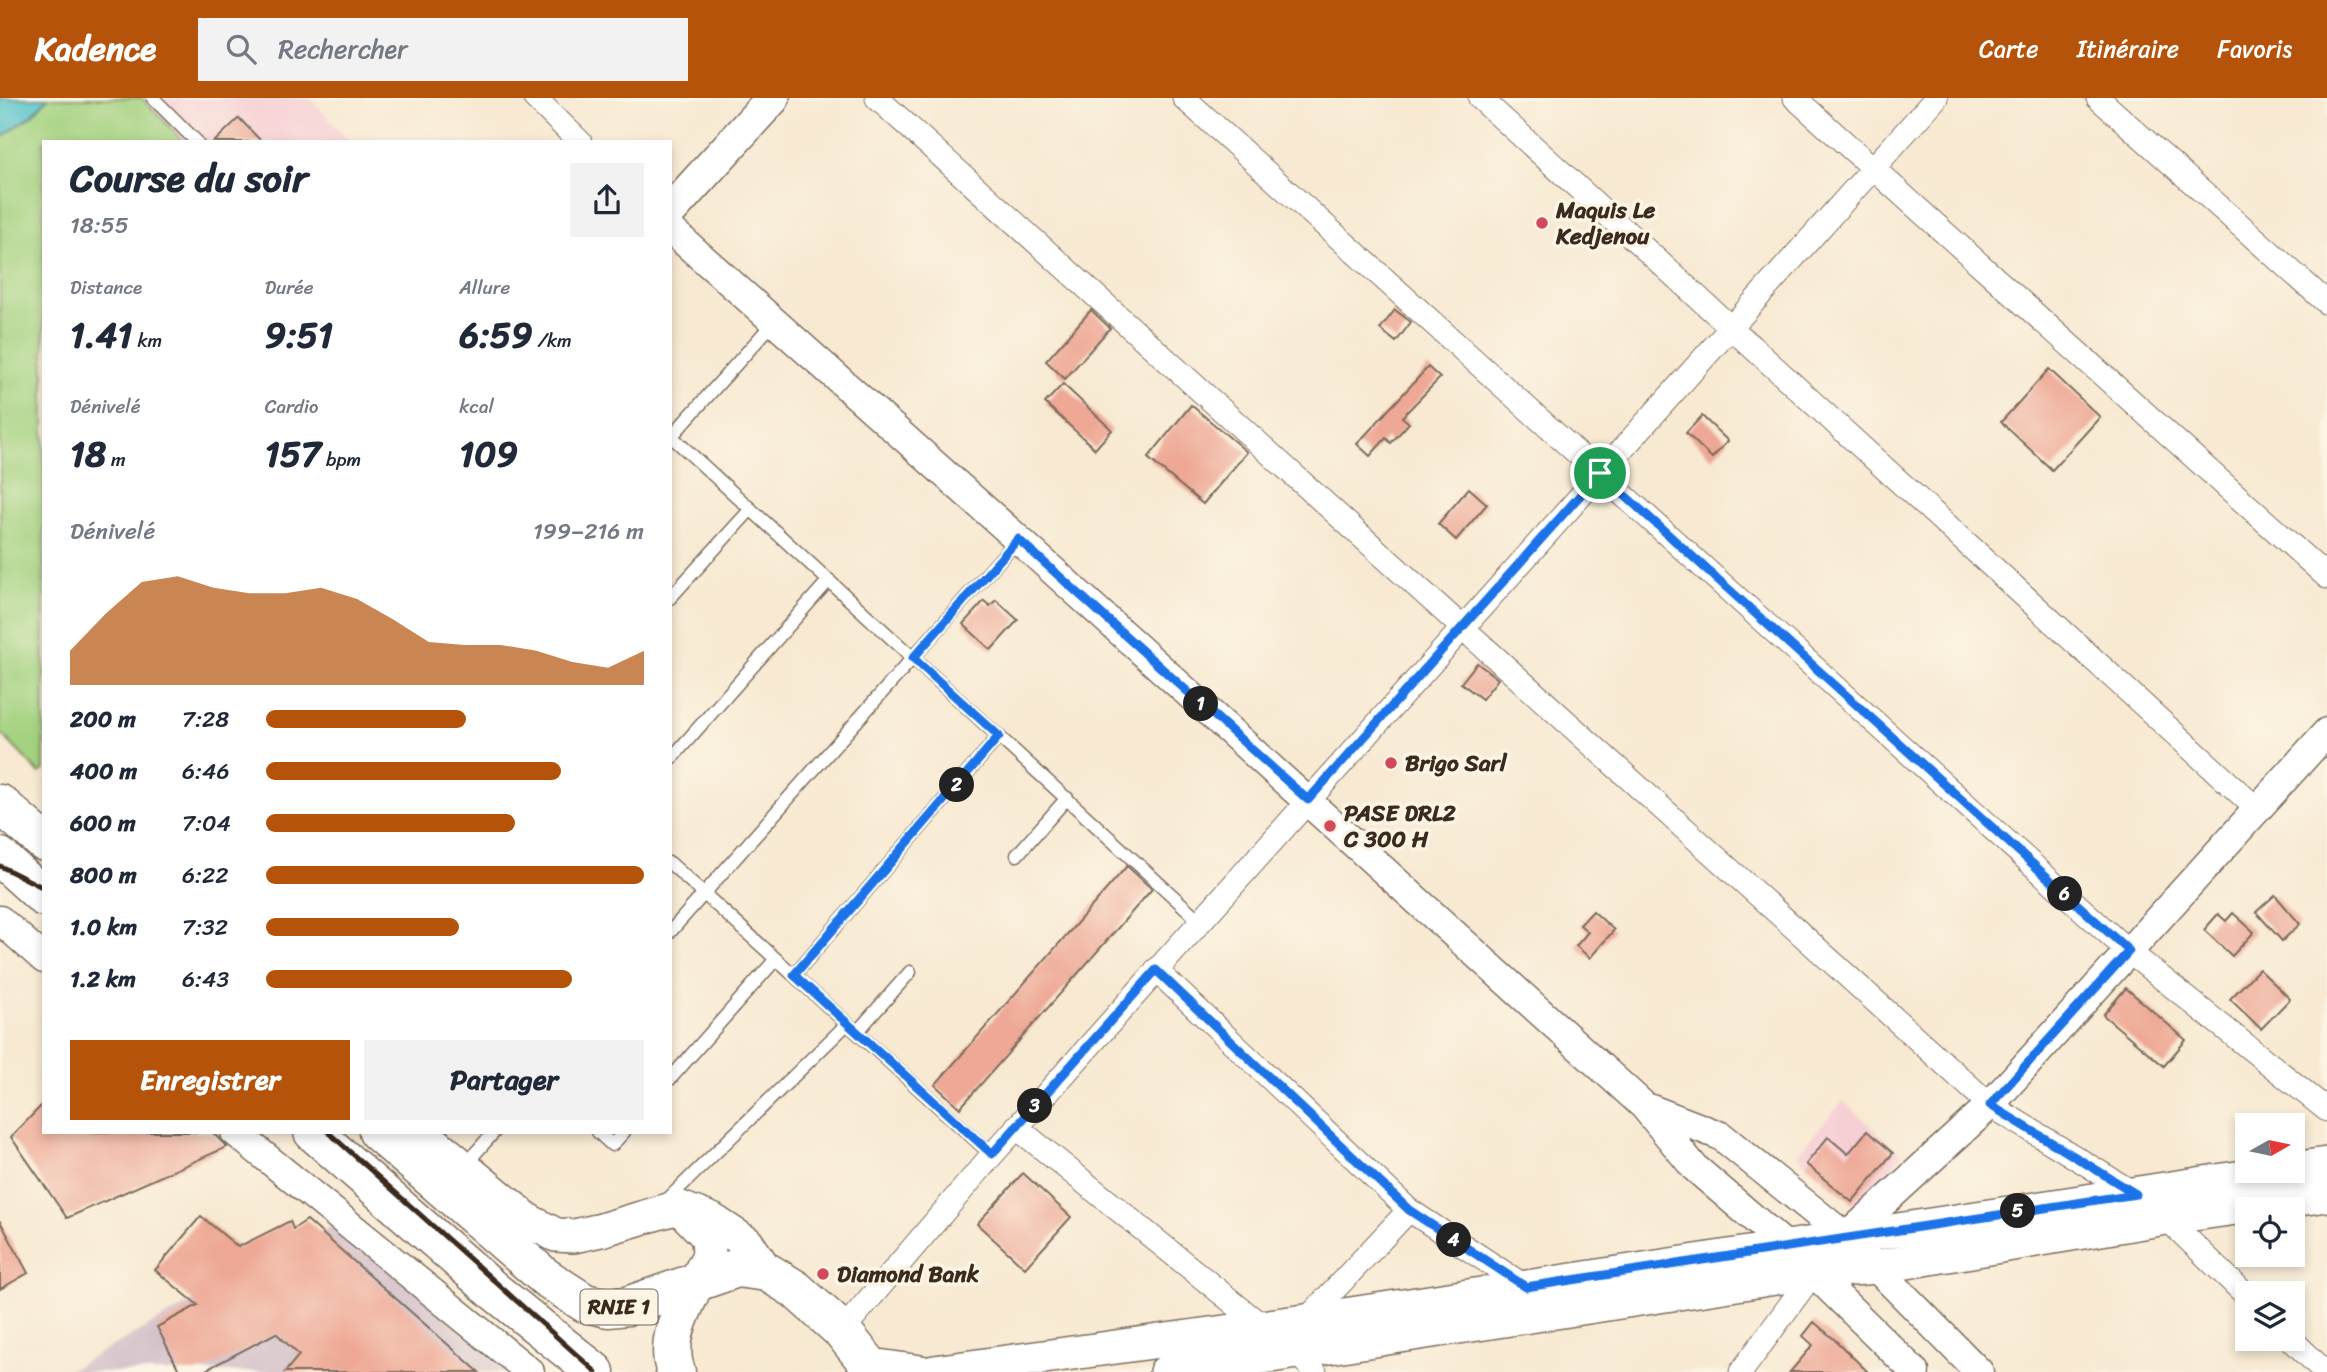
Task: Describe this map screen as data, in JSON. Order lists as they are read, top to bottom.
{
  "streets": {
    "highway": ["RNIE 1"]
  },
  "places": [
    "Maquis Le Kedjenou",
    "Brigo Sarl",
    "PASE DRL2 C 300 H",
    "Diamond Bank"
  ],
  "north": "right",
  "page": {
    "header": "Kadence",
    "search": "Rechercher",
    "nav": ["Carte", "Itinéraire", "Favoris"],
    "heading": ["Course du soir", "18:55"],
    "stats": [
      ["Distance", "1.41 km"],
      ["Durée", "9:51"],
      ["Allure", "6:59 /km"],
      ["Dénivelé", "18 m"],
      ["Cardio", "157 bpm"],
      ["kcal", "109"]
    ],
    "chart": ["Dénivelé", "199–216 m"],
    "pins": [
      "1",
      "2",
      "6",
      "3",
      "5",
      "4"
    ],
    "list": [
      {
        "name": "200 m",
        "note": "7:28"
      },
      {
        "name": "400 m",
        "note": "6:46"
      },
      {
        "name": "600 m",
        "note": "7:04"
      },
      {
        "name": "800 m",
        "note": "6:22"
      },
      {
        "name": "1.0 km",
        "note": "7:32"
      },
      {
        "name": "1.2 km",
        "note": "6:43"
      }
    ],
    "buttons": ["Enregistrer", "Partager"]
  }
}
